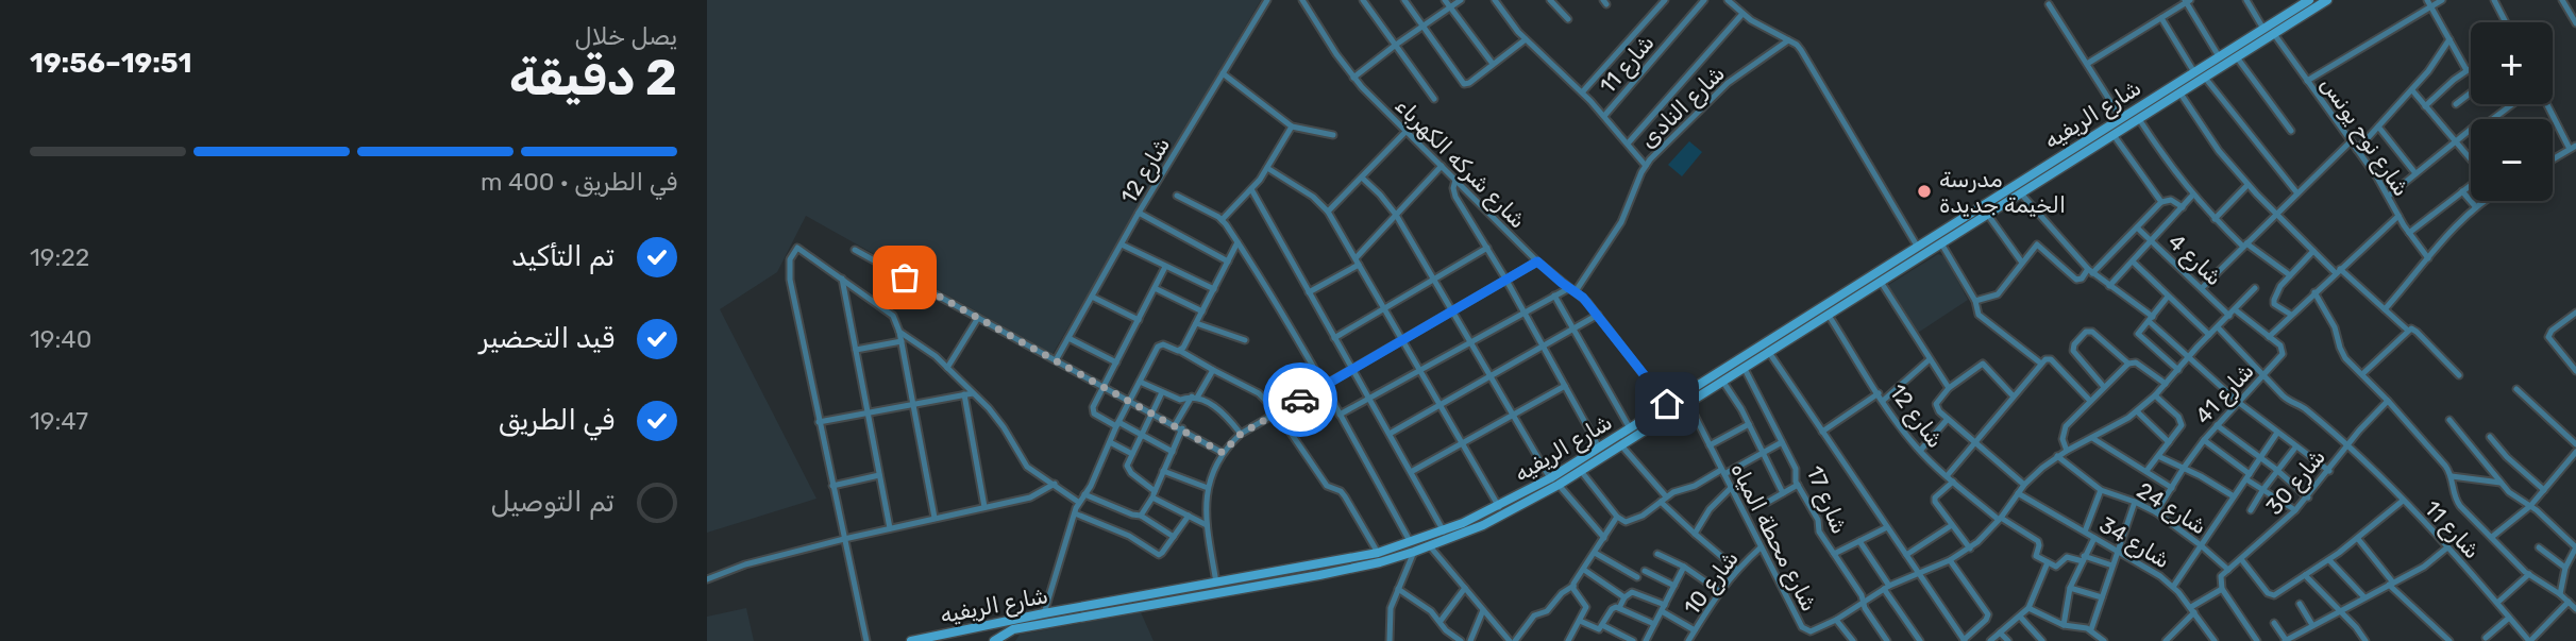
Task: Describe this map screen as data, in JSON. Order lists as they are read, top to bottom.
{
  "streets": {
    "street": [
      "شارع 11",
      "شارع النادى",
      "شارع الريفيه",
      "شارع نوح يونس",
      "شارع شركه الكهرباء",
      "شارع 12",
      "شارع 4",
      "شارع 41",
      "شارع 30",
      "شارع 17",
      "شارع 24",
      "شارع محطة المياه",
      "شارع 34",
      "شارع 10"
    ]
  },
  "crossings": [
    ["شارع 11", "شارع 41"],
    ["شارع 11", "شارع 30"],
    ["شارع النادى", "شارع شركه الكهرباء"],
    ["شارع الريفيه", "شارع نوح يونس"],
    ["شارع الريفيه", "شارع شركه الكهرباء"],
    ["شارع الريفيه", "شارع 12"],
    ["شارع الريفيه", "شارع 17"],
    ["شارع الريفيه", "شارع محطة المياه"],
    ["شارع 41", "شارع 24"],
    ["شارع 30", "شارع 24"],
    ["شارع محطة المياه", "شارع 10"]
  ],
  "places": ["مدرسة الخيمة جديدة"],
  "page": {
    "heading": ["2 دقيقة", "يصل خلال", "19:51–19:56"],
    "map_buttons": ["+", "−"],
    "bar": "في الطريق · 400 m",
    "list": [
      ["تم التأكيد", "19:22"],
      ["قيد التحضير", "19:40"],
      ["في الطريق", "19:47"],
      "تم التوصيل"
    ]
  }
}
